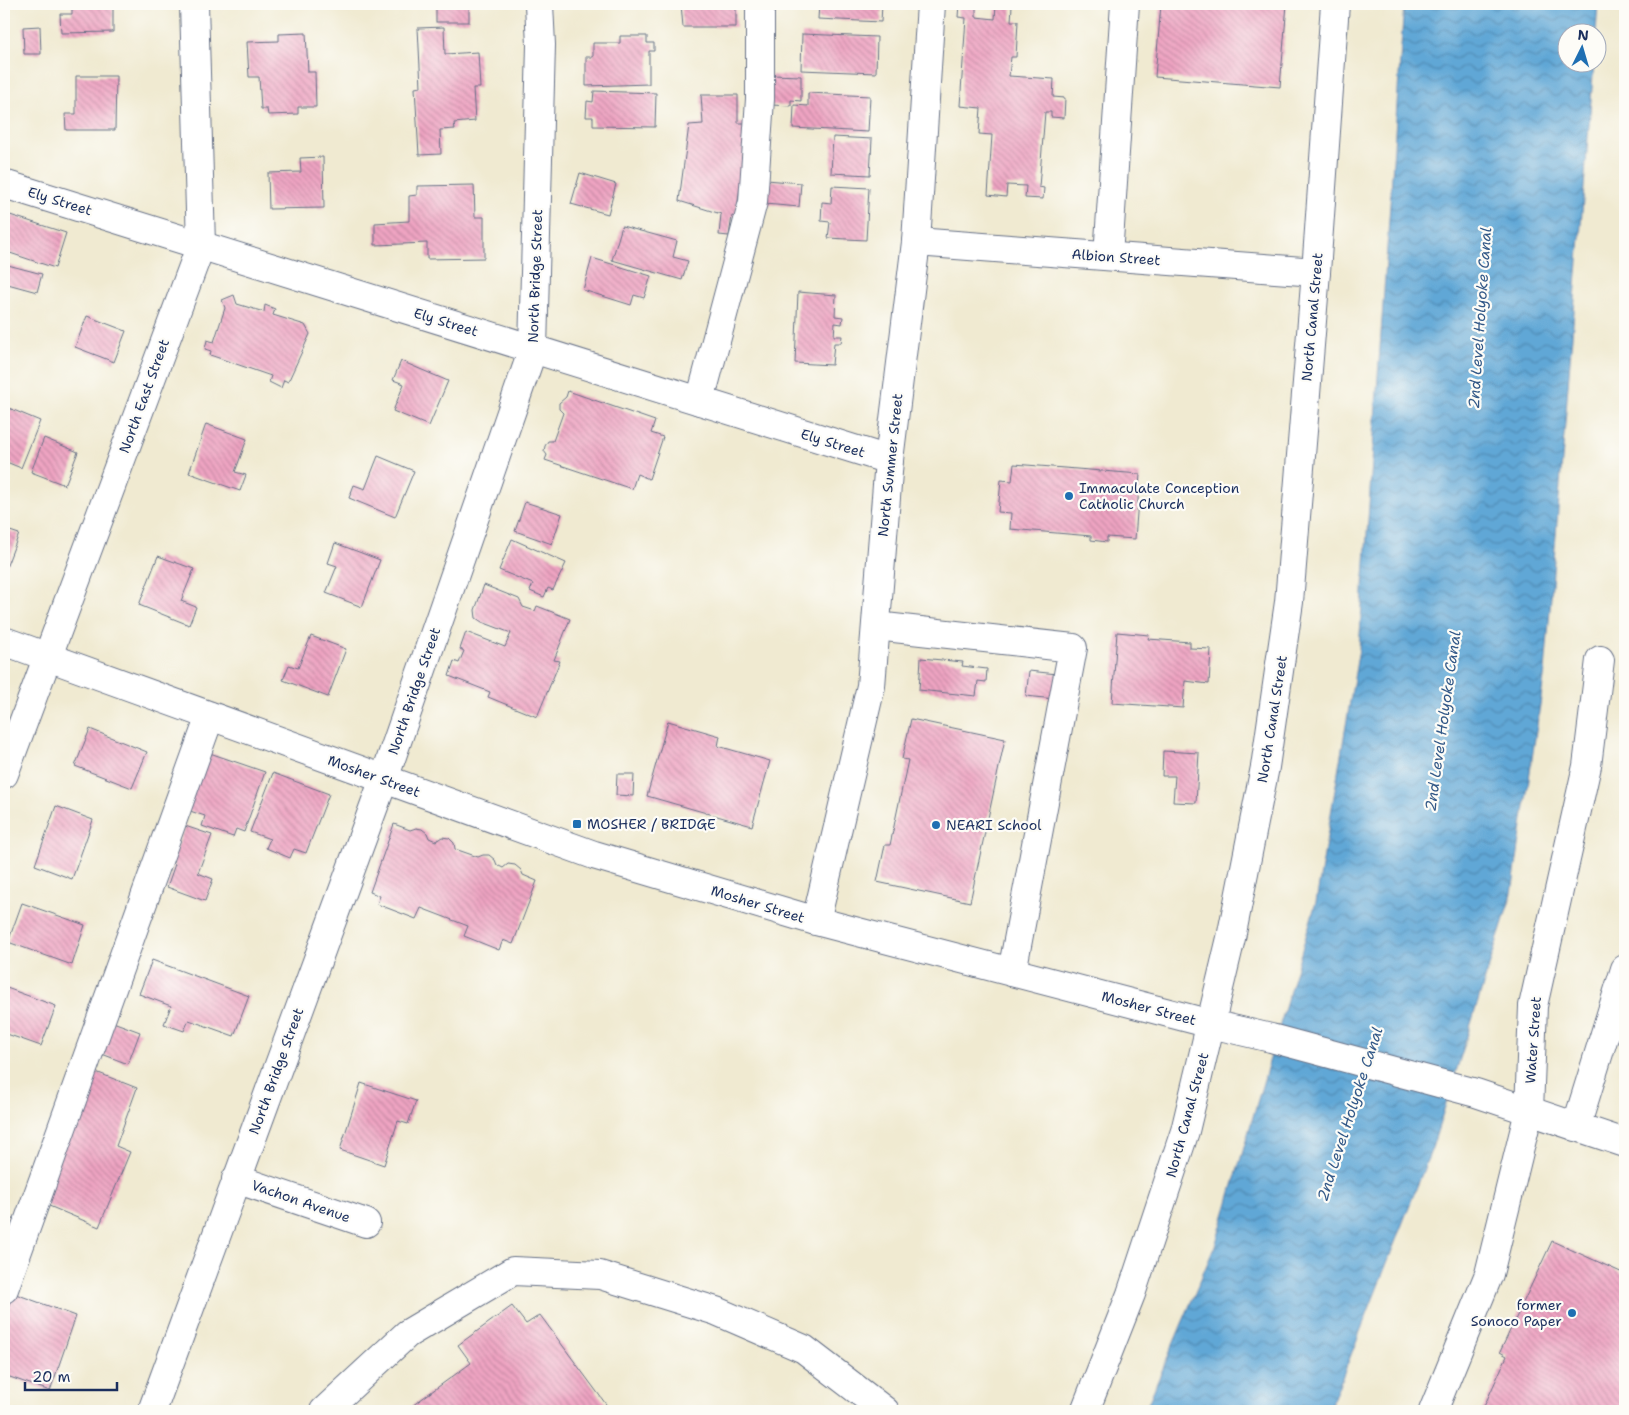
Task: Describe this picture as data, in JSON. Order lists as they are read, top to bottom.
{
  "streets": {
    "street": [
      "Ely Street",
      "Albion Street",
      "North Bridge Street",
      "North Canal Street",
      "North East Street",
      "North Summer Street",
      "Mosher Street",
      "Water Street",
      "Vachon Avenue"
    ]
  },
  "crossings": [
    ["Ely Street", "North Bridge Street"],
    ["Ely Street", "North East Street"],
    ["Ely Street", "North Summer Street"],
    ["Albion Street", "North Canal Street"],
    ["Albion Street", "North Summer Street"],
    ["North Bridge Street", "Mosher Street"],
    ["North Bridge Street", "Vachon Avenue"],
    ["North Canal Street", "Mosher Street"],
    ["North East Street", "Mosher Street"],
    ["North Summer Street", "Mosher Street"],
    ["Mosher Street", "Water Street"]
  ],
  "water": ["2nd Level Holyoke Canal"],
  "places": {
    "other": ["Immaculate Conception Catholic Church", "NEARI School", "former Sonoco Paper"],
    "transit": ["MOSHER / BRIDGE"]
  },
  "scale_bar": "20 m",
  "north": "top"
}
